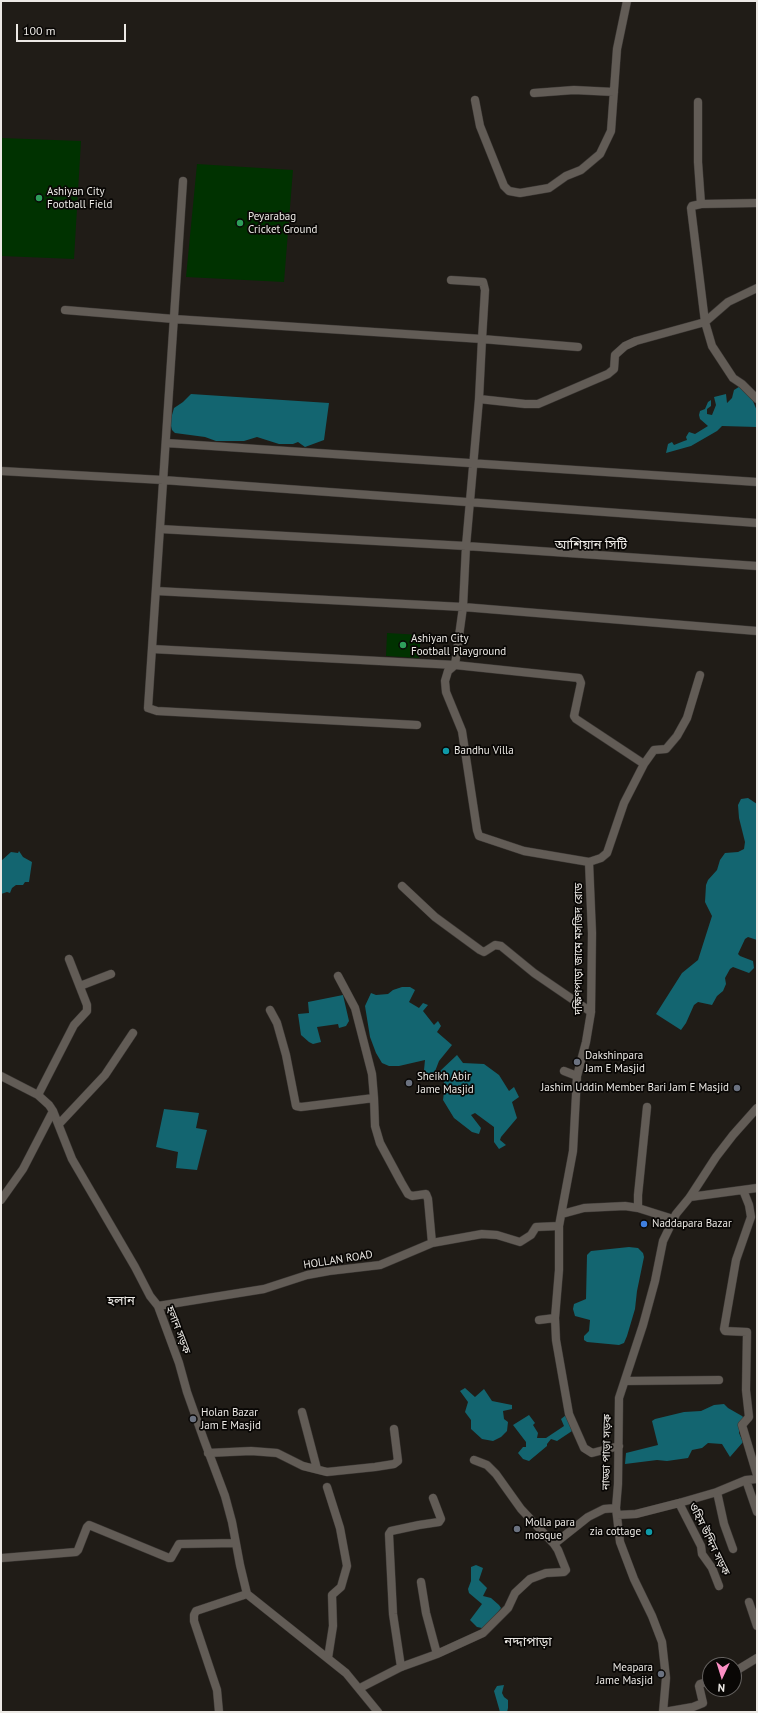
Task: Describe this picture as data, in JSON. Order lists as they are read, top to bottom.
{
  "streets": {
    "street": [
      "দক্ষিণপাড়া জামে মসজিদ রোড",
      "HOLLAN ROAD",
      "হলান সড়ক",
      "নাড্ডা পাড়া সড়ক",
      "ওহিম উদ্দিন সড়ক"
    ]
  },
  "crossings": [
    ["দক্ষিণপাড়া জামে মসজিদ রোড", "HOLLAN ROAD"],
    ["দক্ষিণপাড়া জামে মসজিদ রোড", "নাড্ডা পাড়া সড়ক"],
    ["HOLLAN ROAD", "হলান সড়ক"]
  ],
  "districts": ["আশিয়ান সিটি", "হলান", "নদ্দাপাড়া"],
  "places": [
    "Ashiyan City Football Field",
    "Peyarabag Cricket Ground",
    "Ashiyan City Football Playground",
    "Bandhu Villa",
    "Dakshinpara Jam E Masjid",
    "Sheikh Abir Jame Masjid",
    "Jashim Uddin Member Bari Jam E Masjid",
    "Naddapara Bazar",
    "Holan Bazar Jam E Masjid",
    "Molla para mosque",
    "zia cottage",
    "Meapara Jame Masjid"
  ],
  "scale_bar": "100 m",
  "north": "bottom"
}
